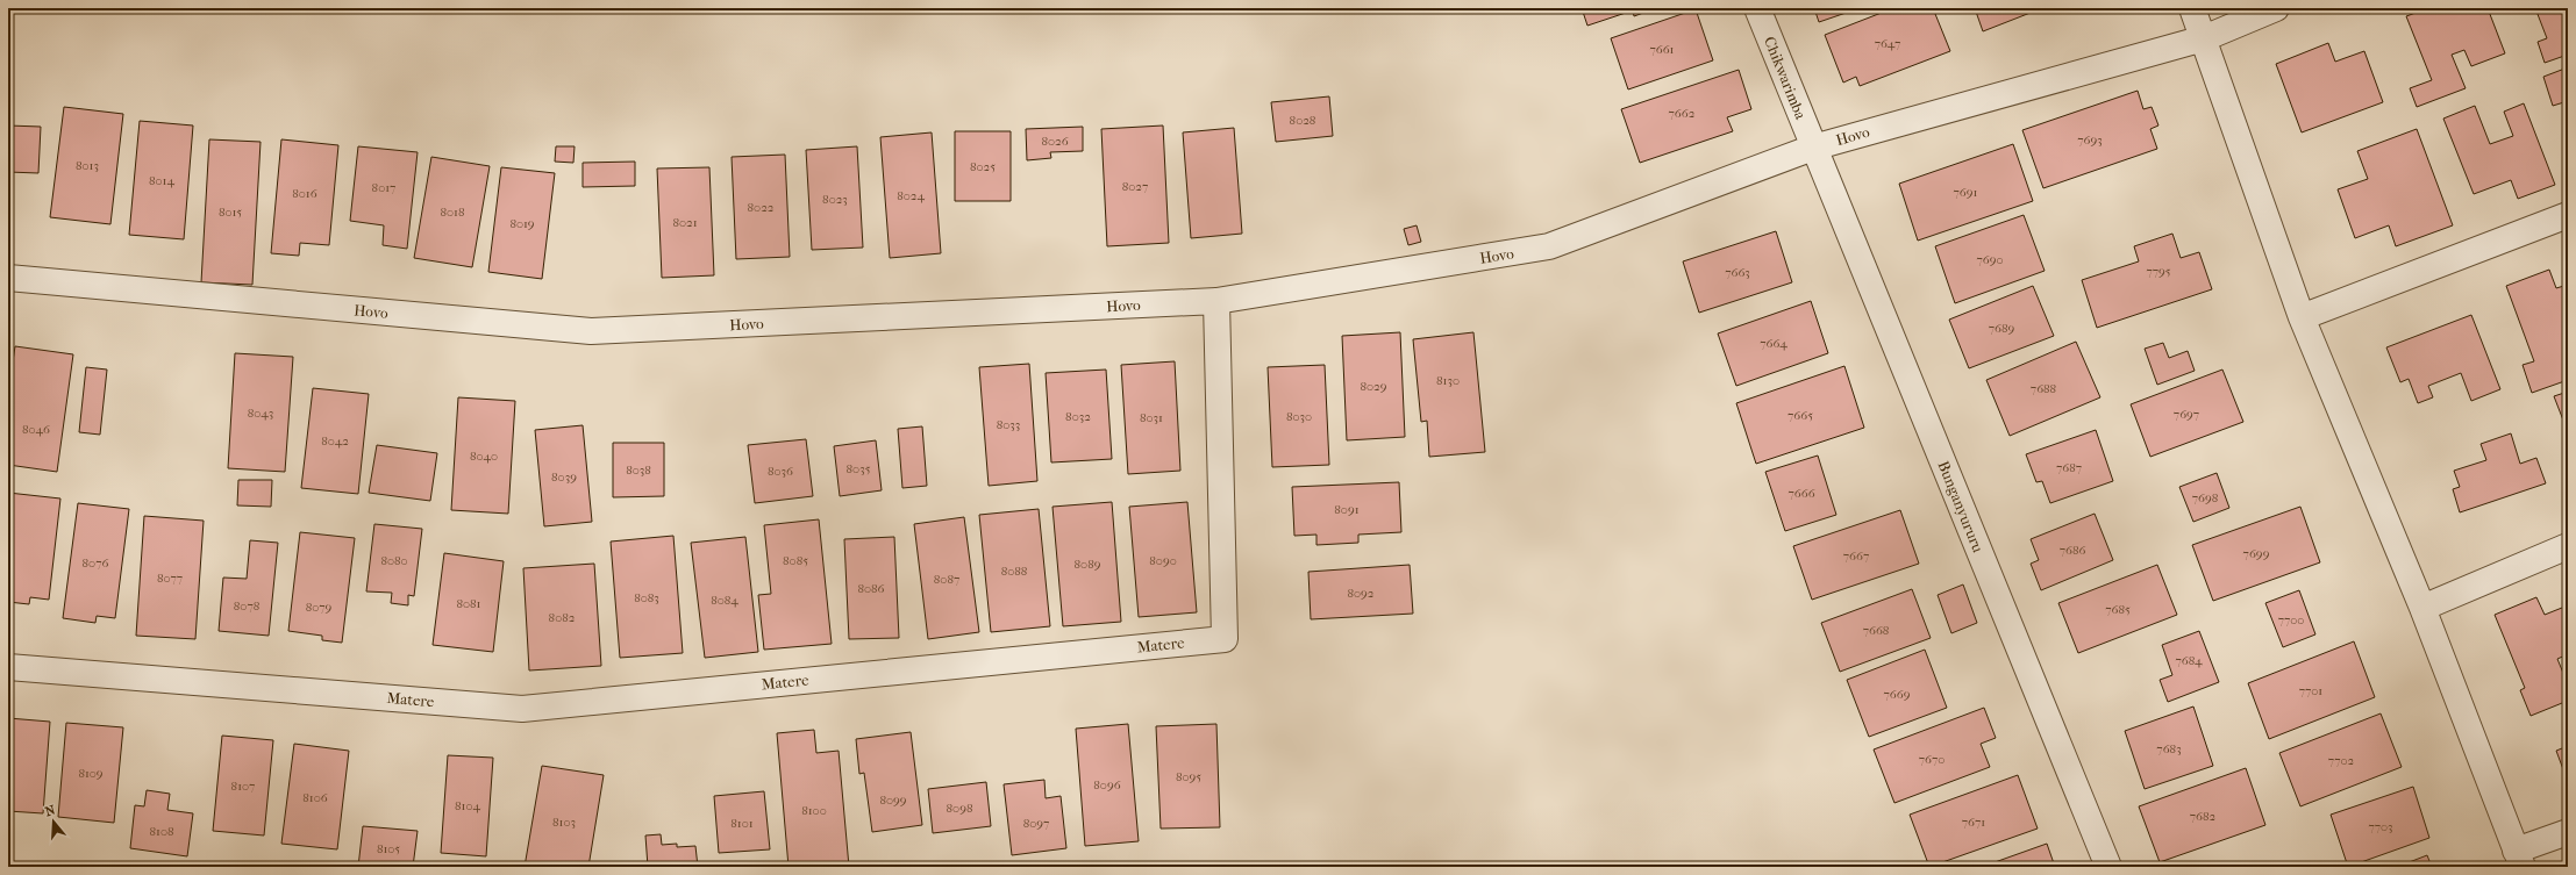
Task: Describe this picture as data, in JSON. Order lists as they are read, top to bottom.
{
  "streets": {
    "street": [
      "Chikwarimba",
      "Hovo",
      "Bunganyururu",
      "Matere"
    ]
  },
  "crossings": [
    ["Chikwarimba", "Hovo"],
    ["Chikwarimba", "Bunganyururu"],
    ["Hovo", "Bunganyururu"],
    ["Hovo", "Matere"]
  ],
  "house_numbers": [
    "7647",
    "7661",
    "7662",
    "8028",
    "7693",
    "8026",
    "8013",
    "8025",
    "8014",
    "8027",
    "8017",
    "7691",
    "8016",
    "8024",
    "8023",
    "8022",
    "8015",
    "8018",
    "8021",
    "8019",
    "7690",
    "7795",
    "7663",
    "7689",
    "7664",
    "8130",
    "8029",
    "7688",
    "8043",
    "7697",
    "7665",
    "8032",
    "8030",
    "8031",
    "8033",
    "8046",
    "8042",
    "8040",
    "7687",
    "8035",
    "8038",
    "8036",
    "8039",
    "7666",
    "7698",
    "8091",
    "7686",
    "7699",
    "7667",
    "8080",
    "8085",
    "8090",
    "8076",
    "8089",
    "8088",
    "8077",
    "8087",
    "8086",
    "8092",
    "8083",
    "8084",
    "8081",
    "8078",
    "8079",
    "7685",
    "8082",
    "7700",
    "7668",
    "7684",
    "7701",
    "7669",
    "7683",
    "7670",
    "7702",
    "8109",
    "8095",
    "8096",
    "8107",
    "8106",
    "8099",
    "8104",
    "8098",
    "8100",
    "7682",
    "8103",
    "7671",
    "8101",
    "8097",
    "7703",
    "8108",
    "8105"
  ],
  "north": "top"
}
